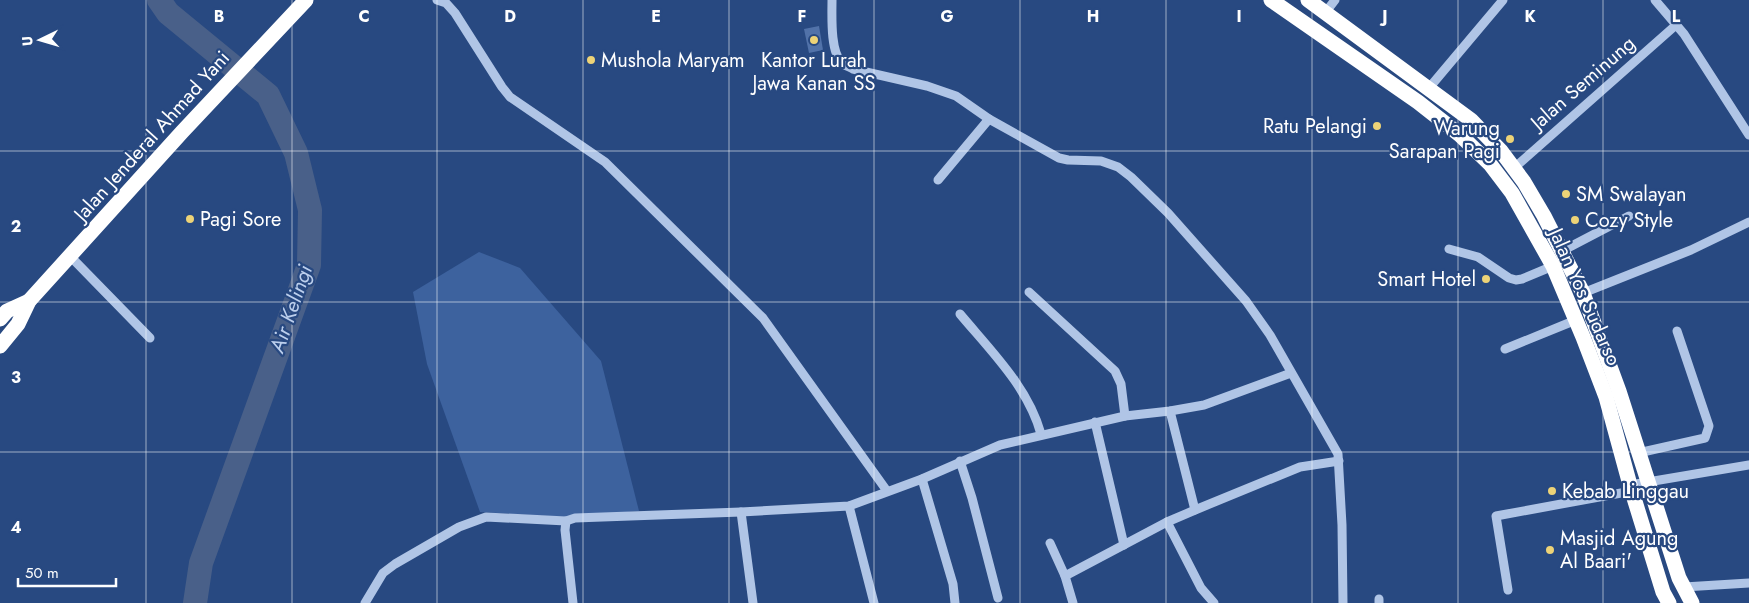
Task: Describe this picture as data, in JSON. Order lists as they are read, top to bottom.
{
  "streets": {
    "highway": ["Jalan Jenderal Ahmad Yani", "Jalan Yos Sudarso"],
    "street": ["Jalan Seminung"]
  },
  "crossings": [
    ["Jalan Seminung", "Jalan Yos Sudarso"]
  ],
  "water": ["Air Kelingi"],
  "places": [
    "Kantor Lurah Jawa Kanan SS",
    "Mushola Maryam",
    "Ratu Pelangi",
    "Warung Sarapan Pagi",
    "SM Swalayan",
    "Pagi Sore",
    "Cozy Style",
    "Smart Hotel",
    "Kebab Linggau",
    "Masjid Agung Al Baari'"
  ],
  "scale_bar": "50 m",
  "north": "left",
  "grid": {
    "columns": [
      "B",
      "C",
      "D",
      "E",
      "F",
      "G",
      "H",
      "I",
      "J",
      "K",
      "L"
    ],
    "rows": ["2", "3", "4"]
  }
}
